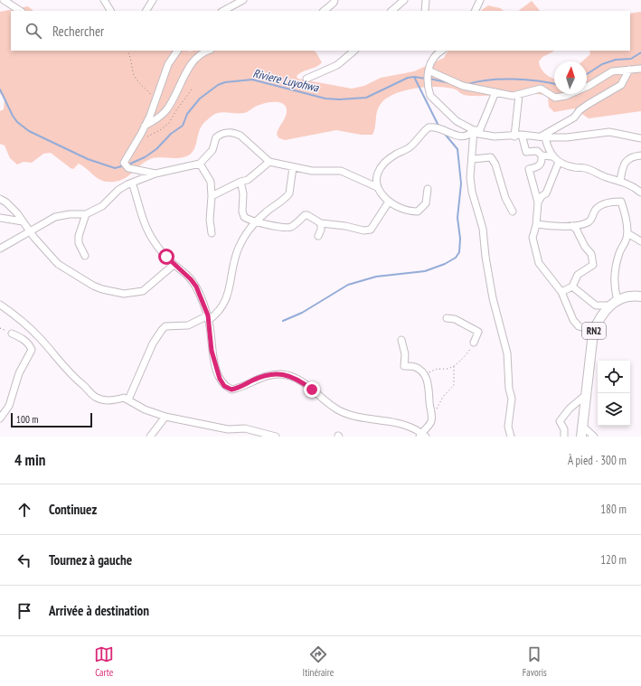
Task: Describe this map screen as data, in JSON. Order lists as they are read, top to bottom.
{
  "streets": {
    "highway": ["RN2"]
  },
  "water": ["Riviere Luyohwa"],
  "scale_bar": "100 m",
  "north": "top",
  "page": {
    "search": "Rechercher",
    "scale": "100 m",
    "heading": ["4 min", "À pied · 300 m"],
    "list": [
      ["Continuez", "180 m"],
      ["Tournez à gauche", "120 m"],
      "Arrivée à destination"
    ],
    "nav": ["Carte", "Itinéraire", "Favoris"]
  }
}
